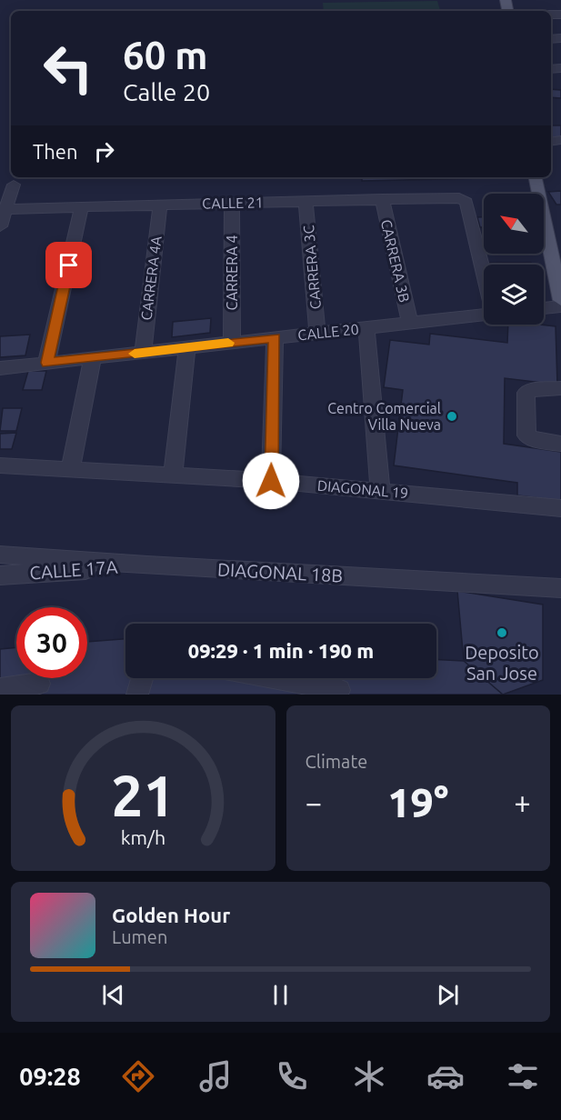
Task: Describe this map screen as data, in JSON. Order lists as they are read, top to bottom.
{
  "streets": {
    "street": [
      "CALLE 21",
      "CARRERA 3B",
      "CARRERA 3C",
      "CARRERA 4",
      "CARRERA 4A",
      "CALLE 20",
      "DIAGONAL 19",
      "CALLE 17A",
      "DIAGONAL 18B"
    ]
  },
  "crossings": [
    ["CALLE 21", "CARRERA 3B"],
    ["CALLE 21", "CARRERA 3C"],
    ["CALLE 21", "CARRERA 4"],
    ["CALLE 21", "CARRERA 4A"],
    ["CARRERA 3B", "CALLE 20"],
    ["CARRERA 3C", "CALLE 20"],
    ["CARRERA 4", "CALLE 20"],
    ["CARRERA 4A", "CALLE 20"],
    ["CALLE 17A", "DIAGONAL 18B"]
  ],
  "places": ["Centro Comercial Villa Nueva", "Deposito San Jose"],
  "north": "top left",
  "page": {
    "turn": ["60 m", "Calle 20"],
    "then": "Then",
    "limit": "30",
    "trip": "09:29 · 1 min · 190 m",
    "tile": "Climate",
    "heat": ["−", "19°", "+"],
    "song": ["Golden Hour", "Lumen"],
    "tabs": "09:28",
    "gauge": ["21", "km/h"]
  }
}
